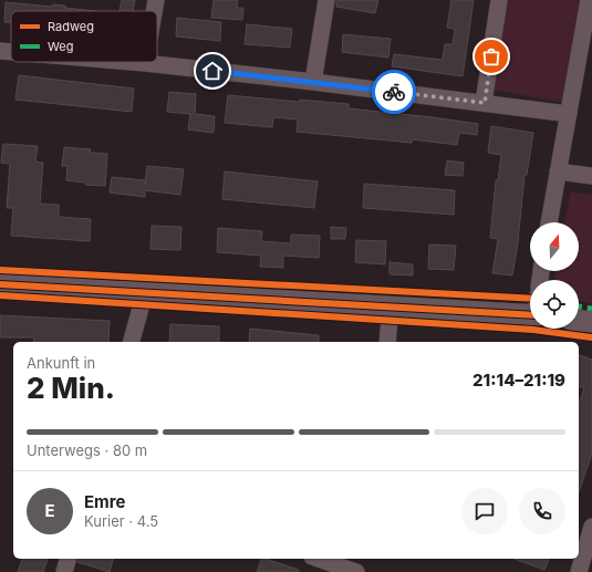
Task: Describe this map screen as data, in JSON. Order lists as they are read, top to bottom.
{
  "legend": ["Radweg", "Weg"],
  "north": "top",
  "page": {
    "heading": ["2 Min.", "Ankunft in", "21:14–21:19"],
    "panel": ["Emre", "Kurier · 4.5"],
    "bar": "Unterwegs · 80 m",
    "round": "E"
  }
}
